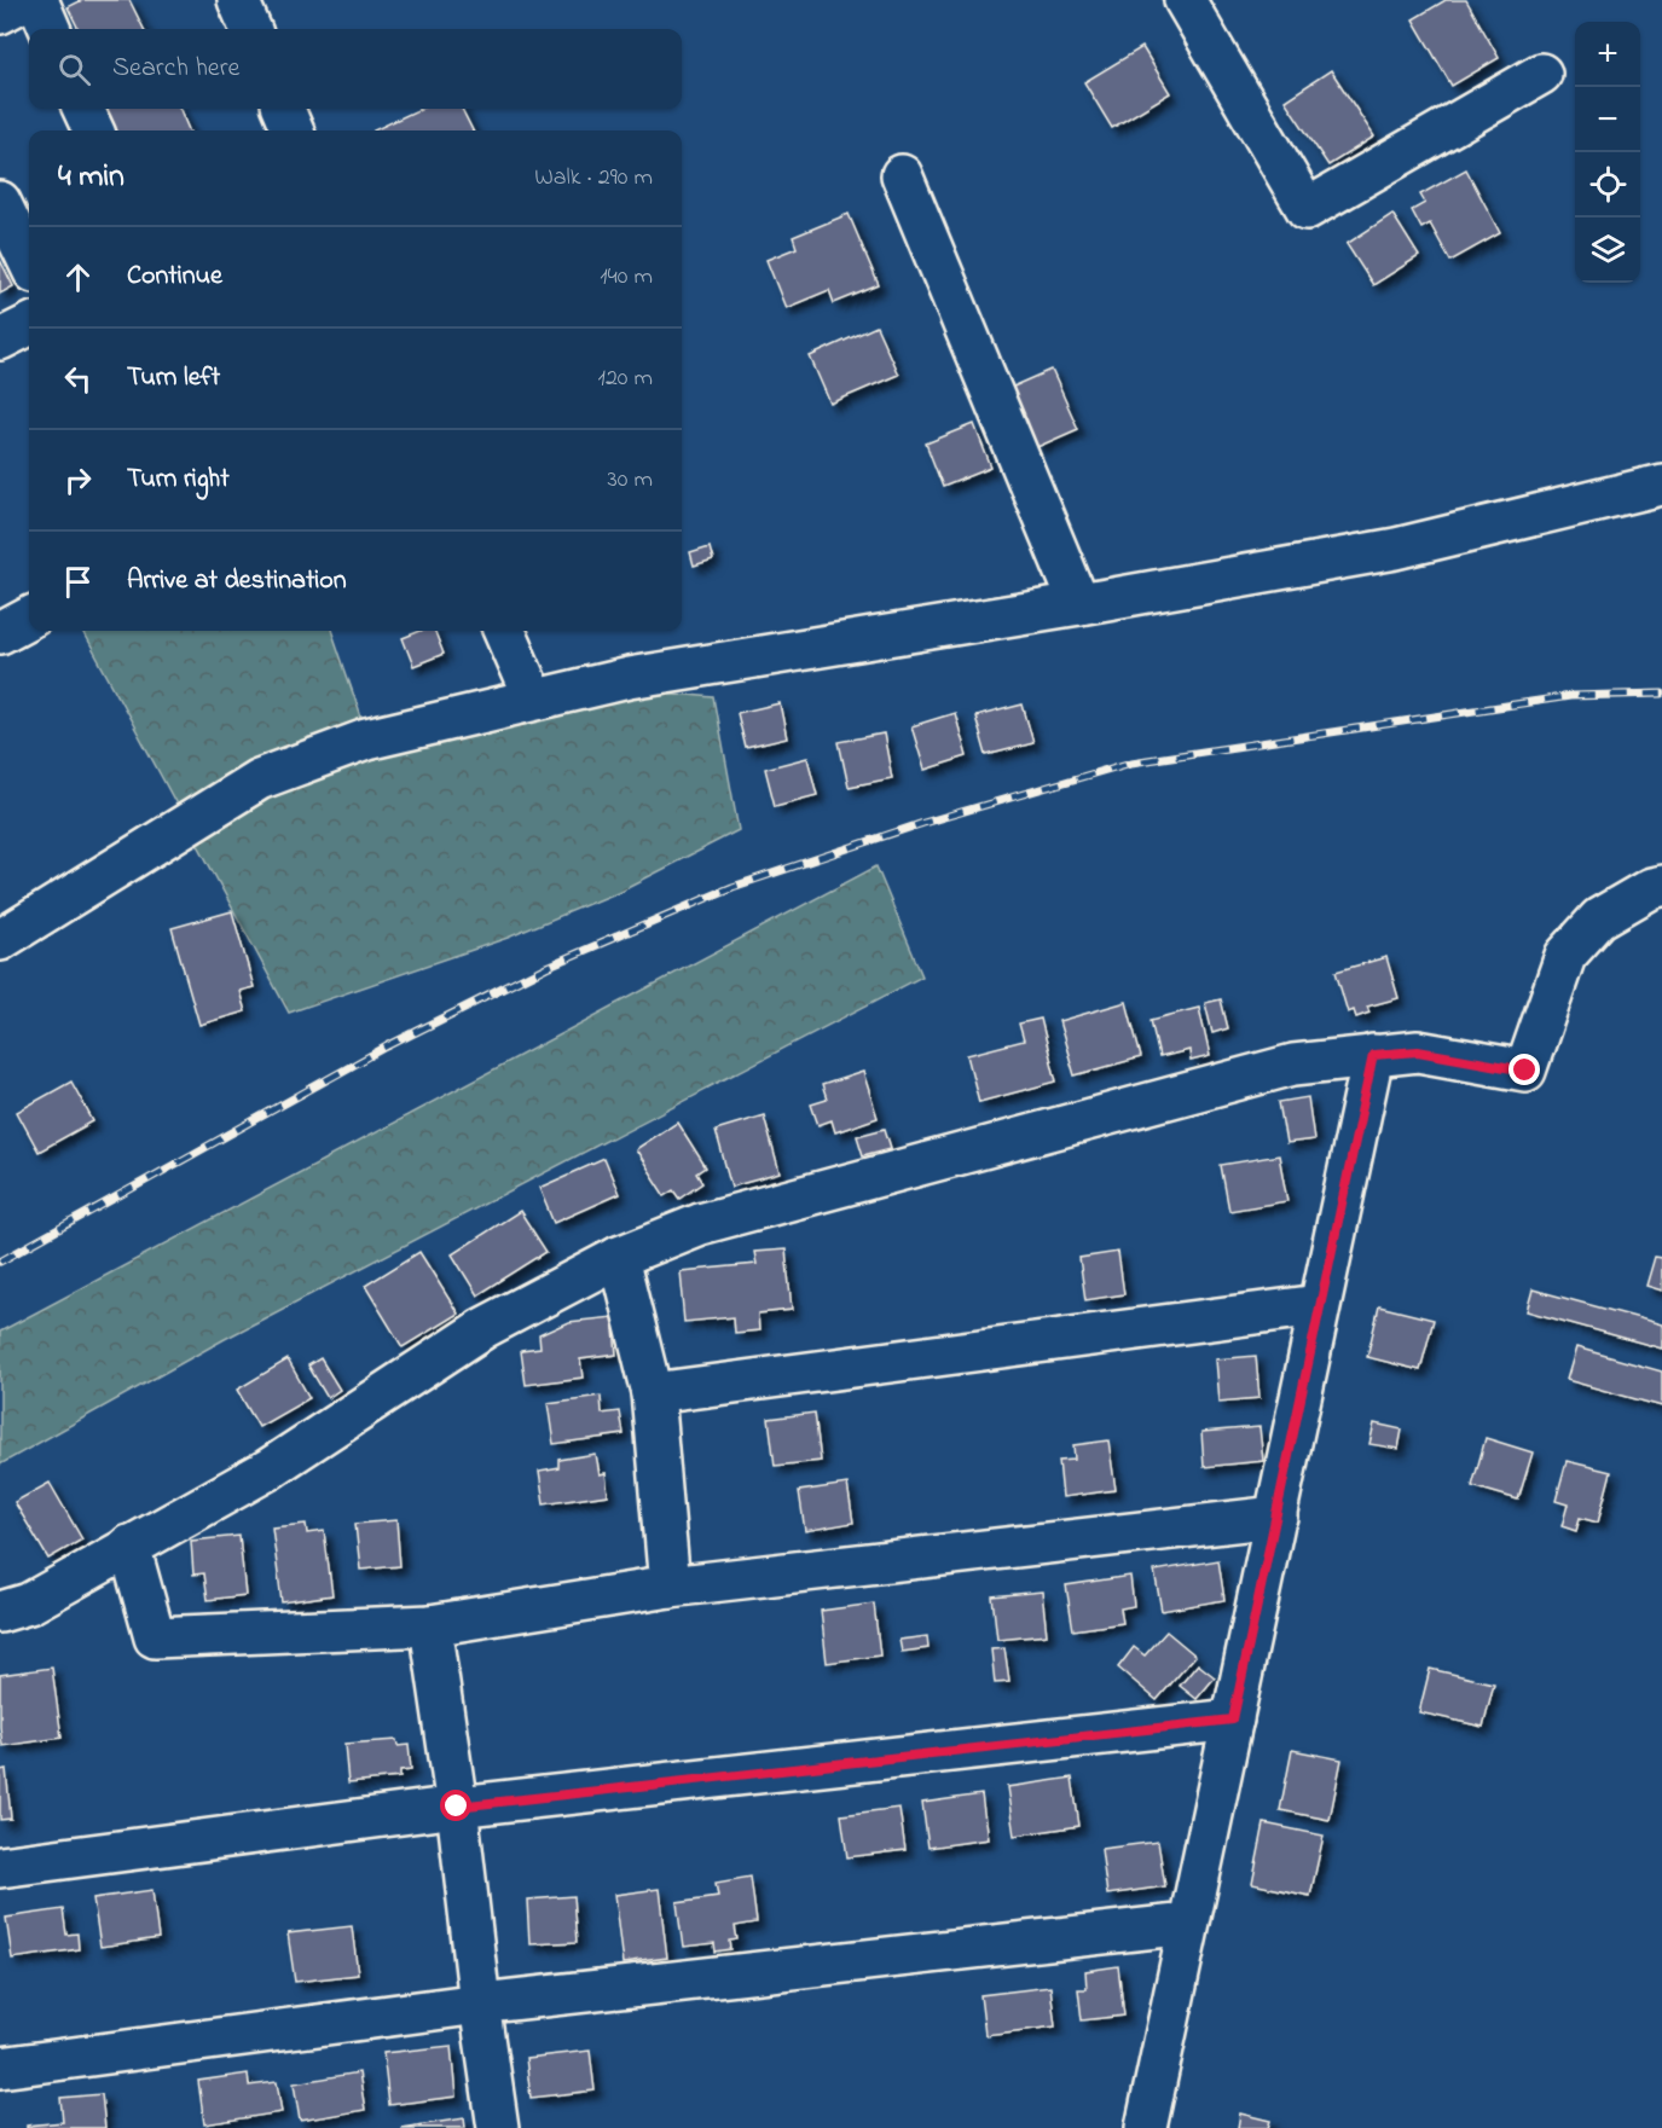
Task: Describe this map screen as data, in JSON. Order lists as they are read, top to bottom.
{
  "page": {
    "map_buttons": ["+", "−"],
    "search": "Search here",
    "heading": ["4 min", "Walk · 290 m"],
    "list": [
      ["Continue", "140 m"],
      ["Turn left", "120 m"],
      ["Turn right", "30 m"],
      "Arrive at destination"
    ]
  }
}
